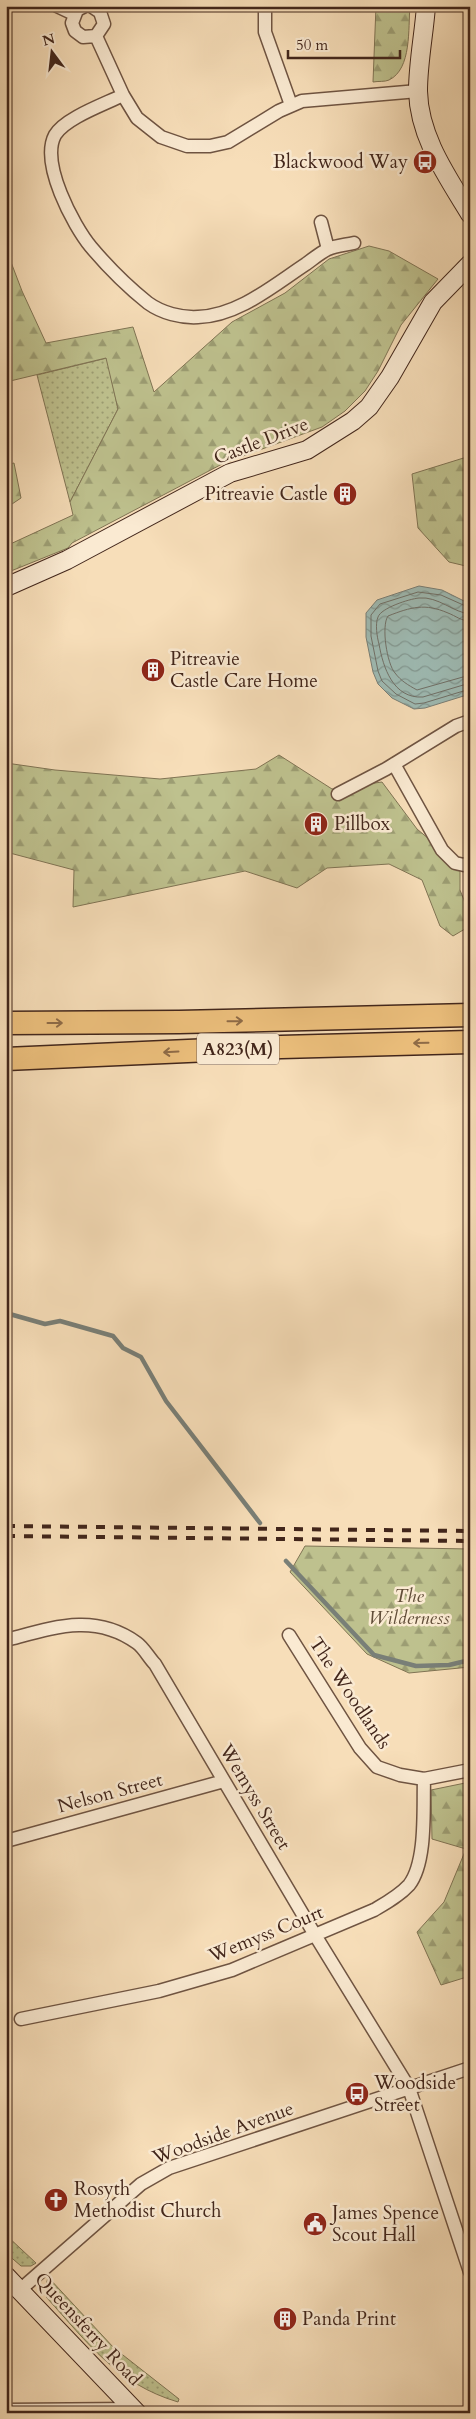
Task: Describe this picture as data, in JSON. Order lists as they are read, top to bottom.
{
  "streets": {
    "highway": ["A823(M)"],
    "street": [
      "Castle Drive",
      "The Woodlands",
      "Nelson Street",
      "Wemyss Street",
      "Wemyss Court",
      "Woodside Avenue",
      "Queensferry Road"
    ]
  },
  "crossings": [
    ["The Woodlands", "Wemyss Court"],
    ["Nelson Street", "Wemyss Street"],
    ["Wemyss Street", "Wemyss Court"],
    ["Wemyss Street", "Woodside Avenue"],
    ["Woodside Avenue", "Queensferry Road"]
  ],
  "parks": ["The Wilderness"],
  "places": {
    "bus stop": ["Blackwood Way", "Woodside Street"],
    "building": [
      "Pitreavie Castle",
      "Pitreavie Castle Care Home",
      "Pillbox",
      "Panda Print"
    ],
    "church": ["Rosyth Methodist Church"],
    "public building": ["James Spence Scout Hall"]
  },
  "scale_bar": "50 m",
  "north": "top"
}
